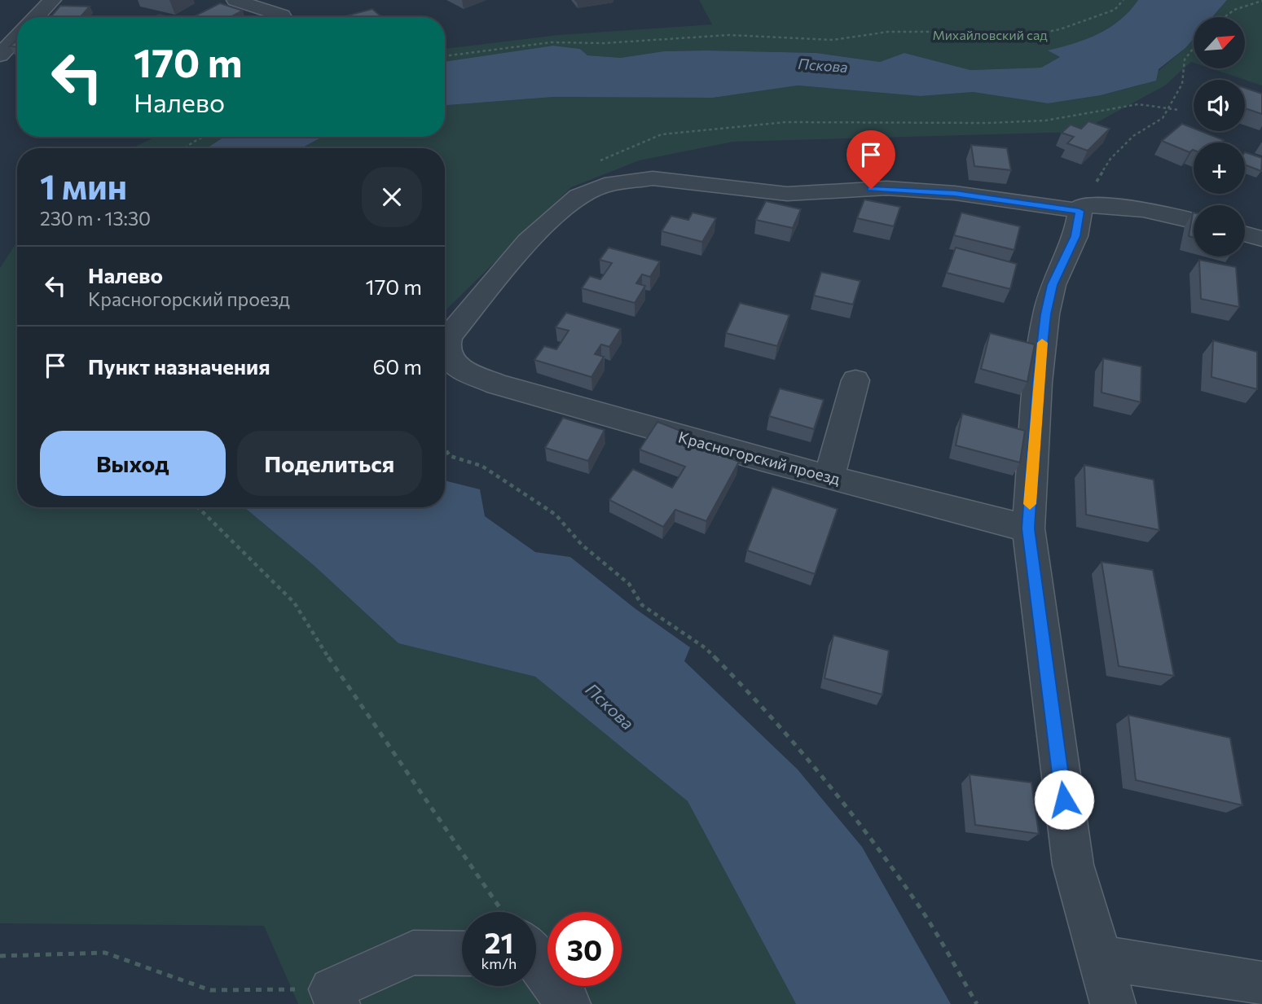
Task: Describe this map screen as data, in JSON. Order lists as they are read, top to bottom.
{
  "streets": {
    "street": ["Красногорский проезд"]
  },
  "water": ["Пскова"],
  "parks": ["Михайловский сад"],
  "north": "top right",
  "page": {
    "map_buttons": ["+", "−"],
    "turn": ["170 m", "Налево"],
    "heading": ["1 мин", "230 m · 13:30"],
    "list": [
      {
        "name": "Налево",
        "note": "Красногорский проезд",
        "value": "170 m"
      },
      {
        "name": "Пункт назначения",
        "value": "60 m"
      }
    ],
    "buttons": ["Выход", "Поделиться"],
    "speed": "21 km/h",
    "limit": "30"
  }
}
